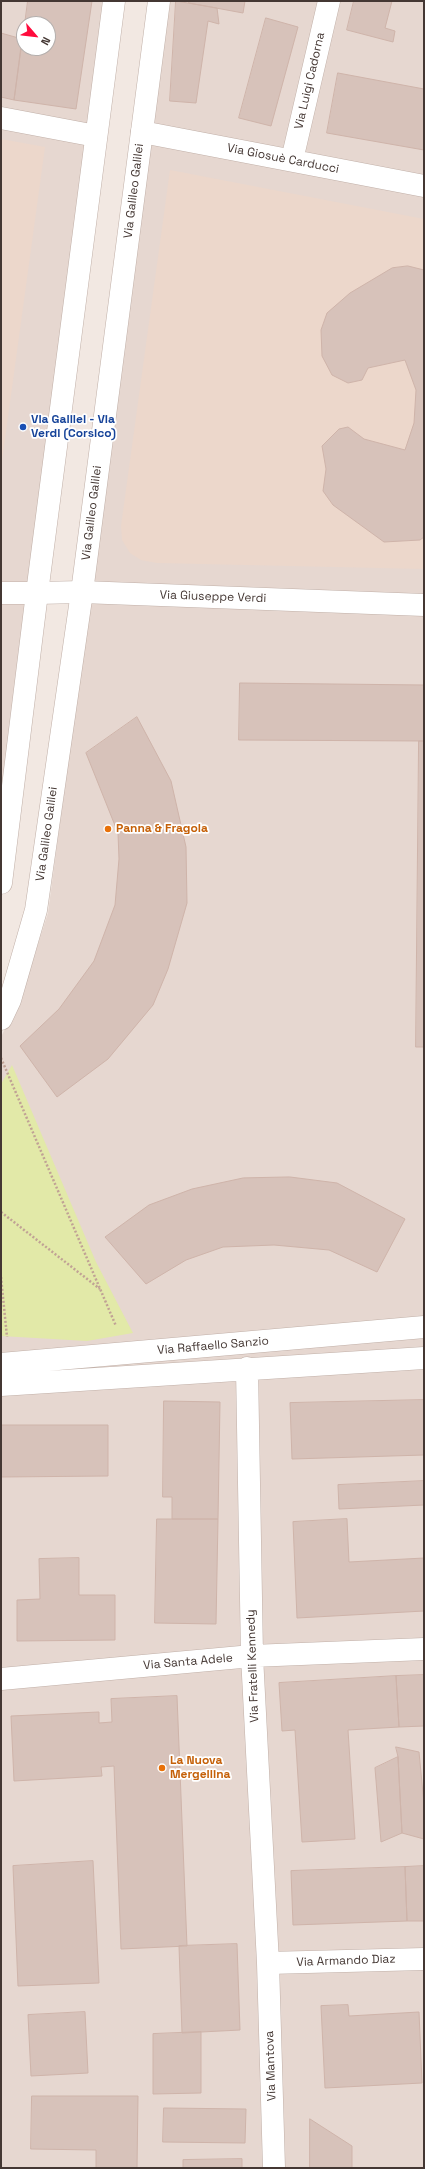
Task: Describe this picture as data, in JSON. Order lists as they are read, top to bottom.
{
  "streets": {
    "street": [
      "Via Luigi Cadorna",
      "Via Giosuè Carducci",
      "Via Galileo Galilei",
      "Via Giuseppe Verdi",
      "Via Raffaello Sanzio",
      "Via Santa Adele",
      "Via Fratelli Kennedy",
      "Via Armando Diaz",
      "Via Mantova"
    ]
  },
  "crossings": [
    ["Via Luigi Cadorna", "Via Giosuè Carducci"],
    ["Via Giosuè Carducci", "Via Galileo Galilei"],
    ["Via Galileo Galilei", "Via Giuseppe Verdi"],
    ["Via Raffaello Sanzio", "Via Fratelli Kennedy"],
    ["Via Santa Adele", "Via Fratelli Kennedy"],
    ["Via Fratelli Kennedy", "Via Armando Diaz"],
    ["Via Fratelli Kennedy", "Via Mantova"],
    ["Via Armando Diaz", "Via Mantova"]
  ],
  "places": ["Via Galilei - Via Verdi (Corsico)", "Panna & Fragola", "La Nuova Mergellina"],
  "north": "bottom right"
}
